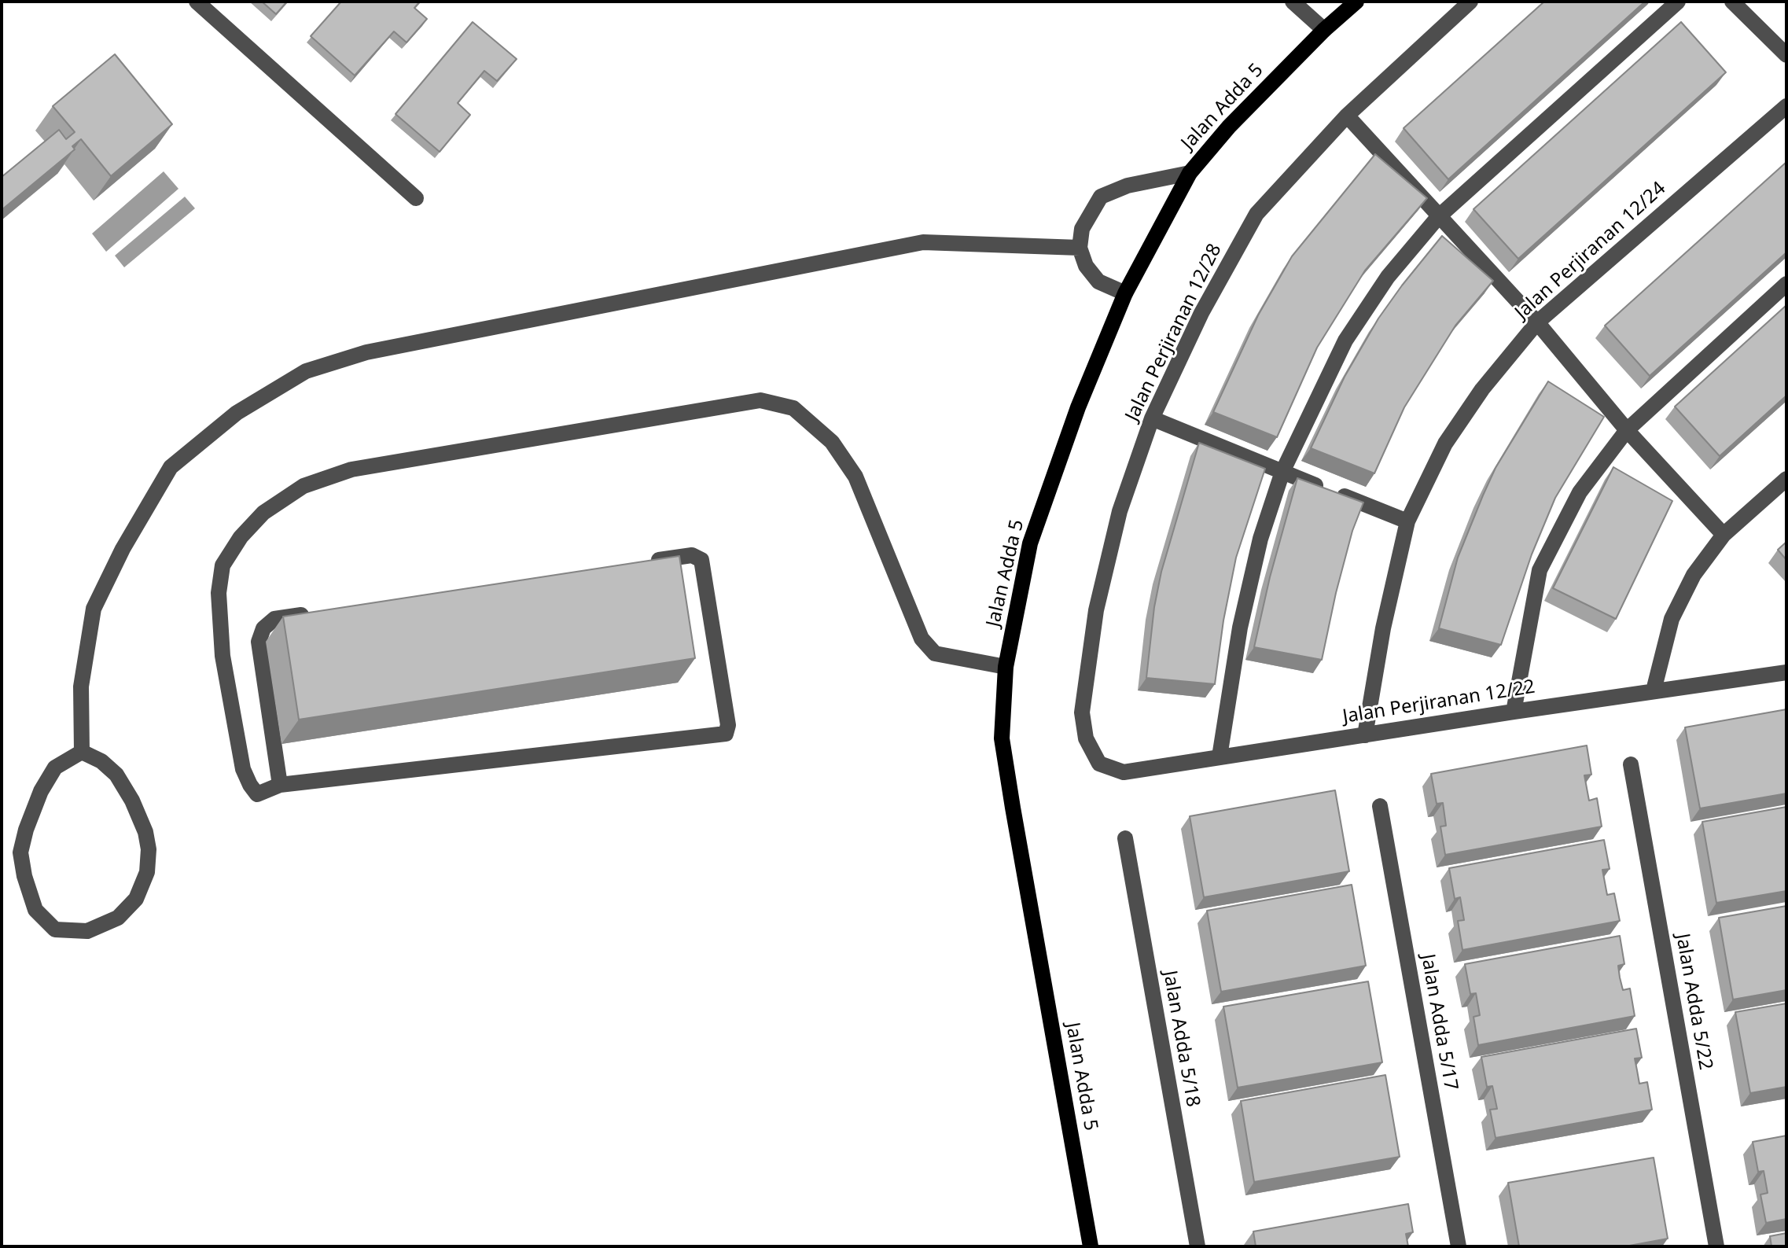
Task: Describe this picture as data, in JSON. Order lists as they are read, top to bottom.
{
  "streets": {
    "main road": ["Jalan Adda 5"],
    "street": [
      "Jalan Perjiranan 12/24",
      "Jalan Perjiranan 12/28",
      "Jalan Perjiranan 12/22",
      "Jalan Adda 5/22",
      "Jalan Adda 5/17",
      "Jalan Adda 5/18"
    ]
  },
  "crossings": [
    ["Jalan Perjiranan 12/24", "Jalan Perjiranan 12/22"],
    ["Jalan Perjiranan 12/28", "Jalan Perjiranan 12/22"]
  ]
}
